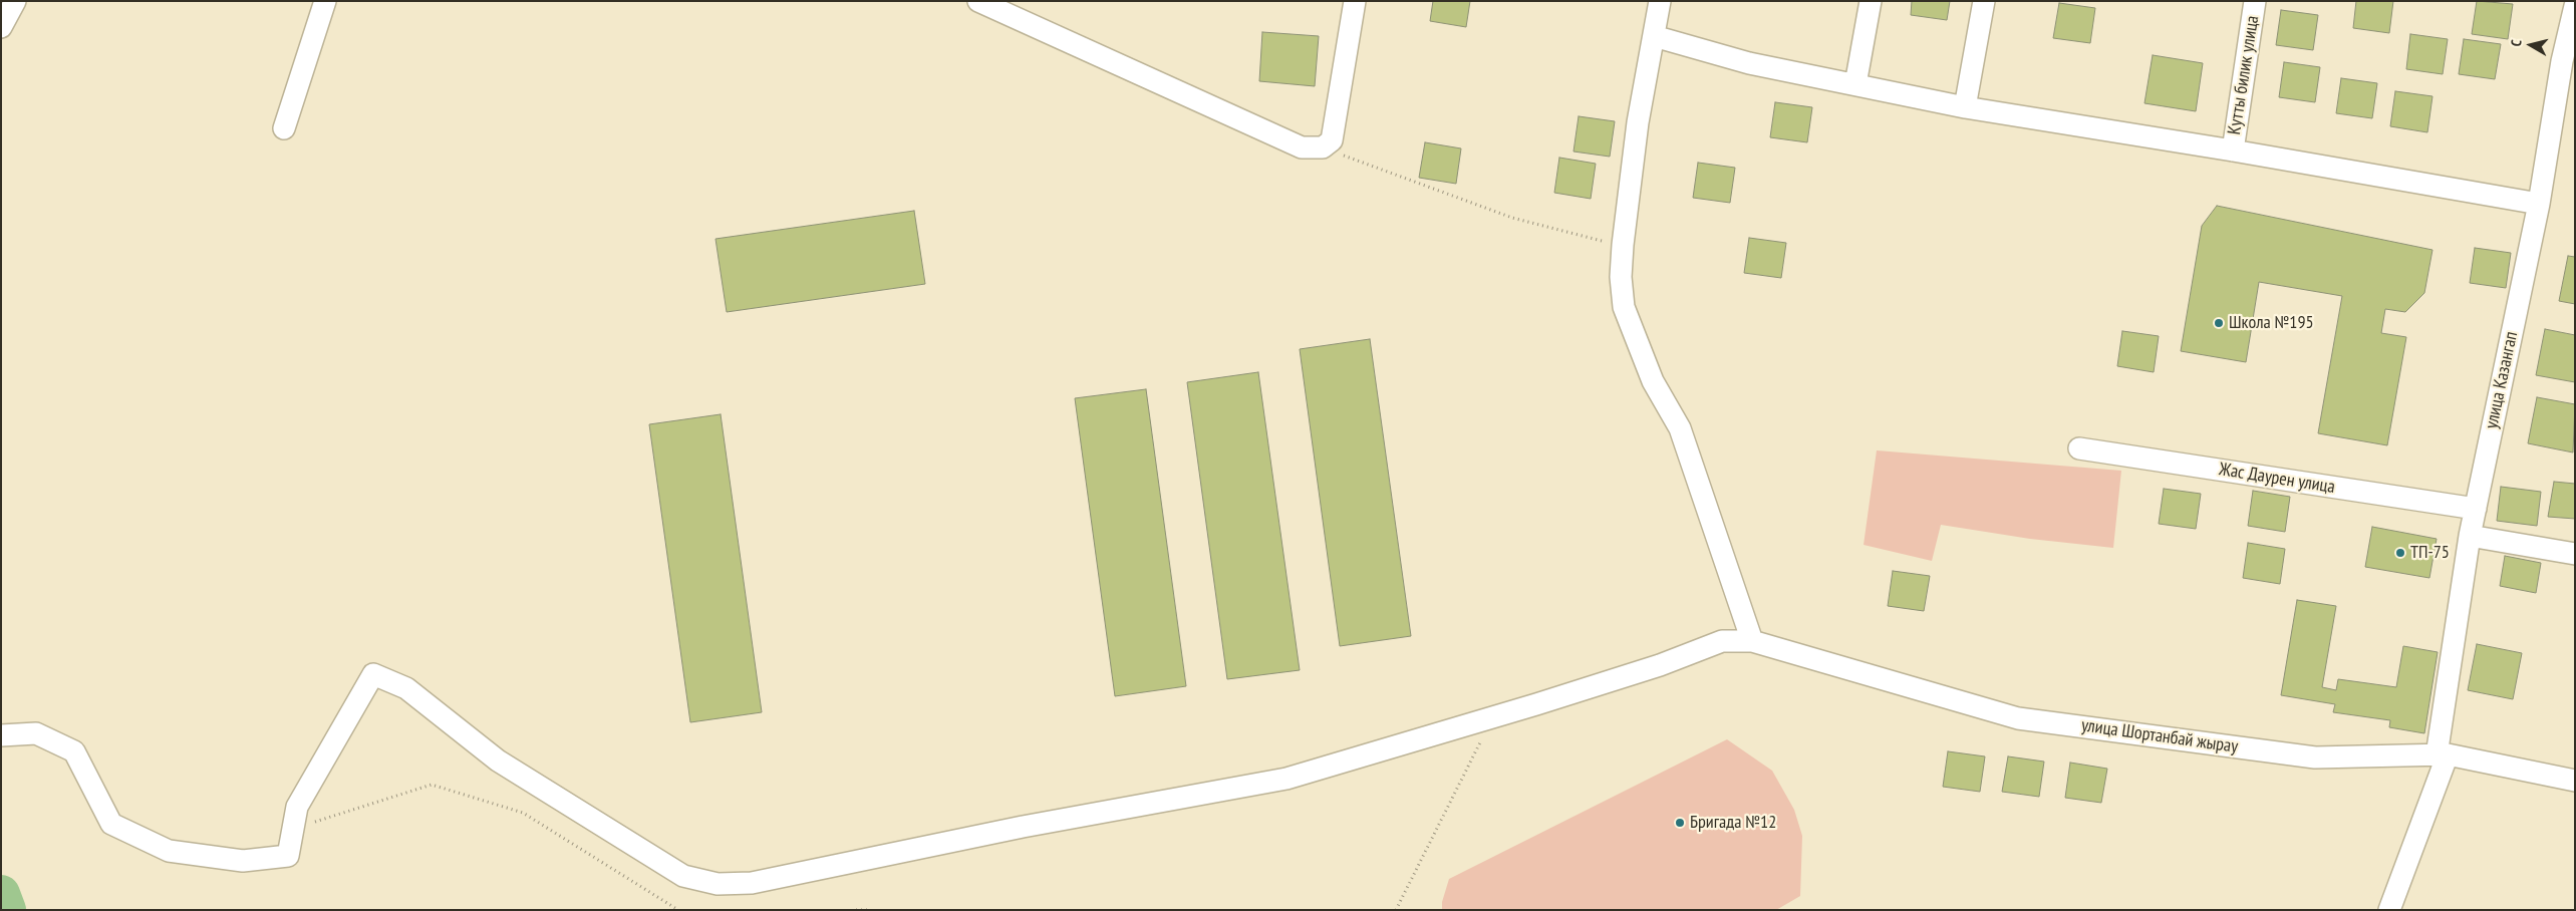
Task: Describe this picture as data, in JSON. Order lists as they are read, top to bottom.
{
  "streets": {
    "street": [
      "Кутты билик улица",
      "улица Казангап",
      "Жас Даурен улица",
      "улица Шортанбай жырау"
    ]
  },
  "crossings": [
    ["улица Казангап", "Жас Даурен улица"],
    ["улица Казангап", "улица Шортанбай жырау"]
  ],
  "places": ["Школа №195", "ТП-75", "Бригада №12"],
  "north": "left"
}
